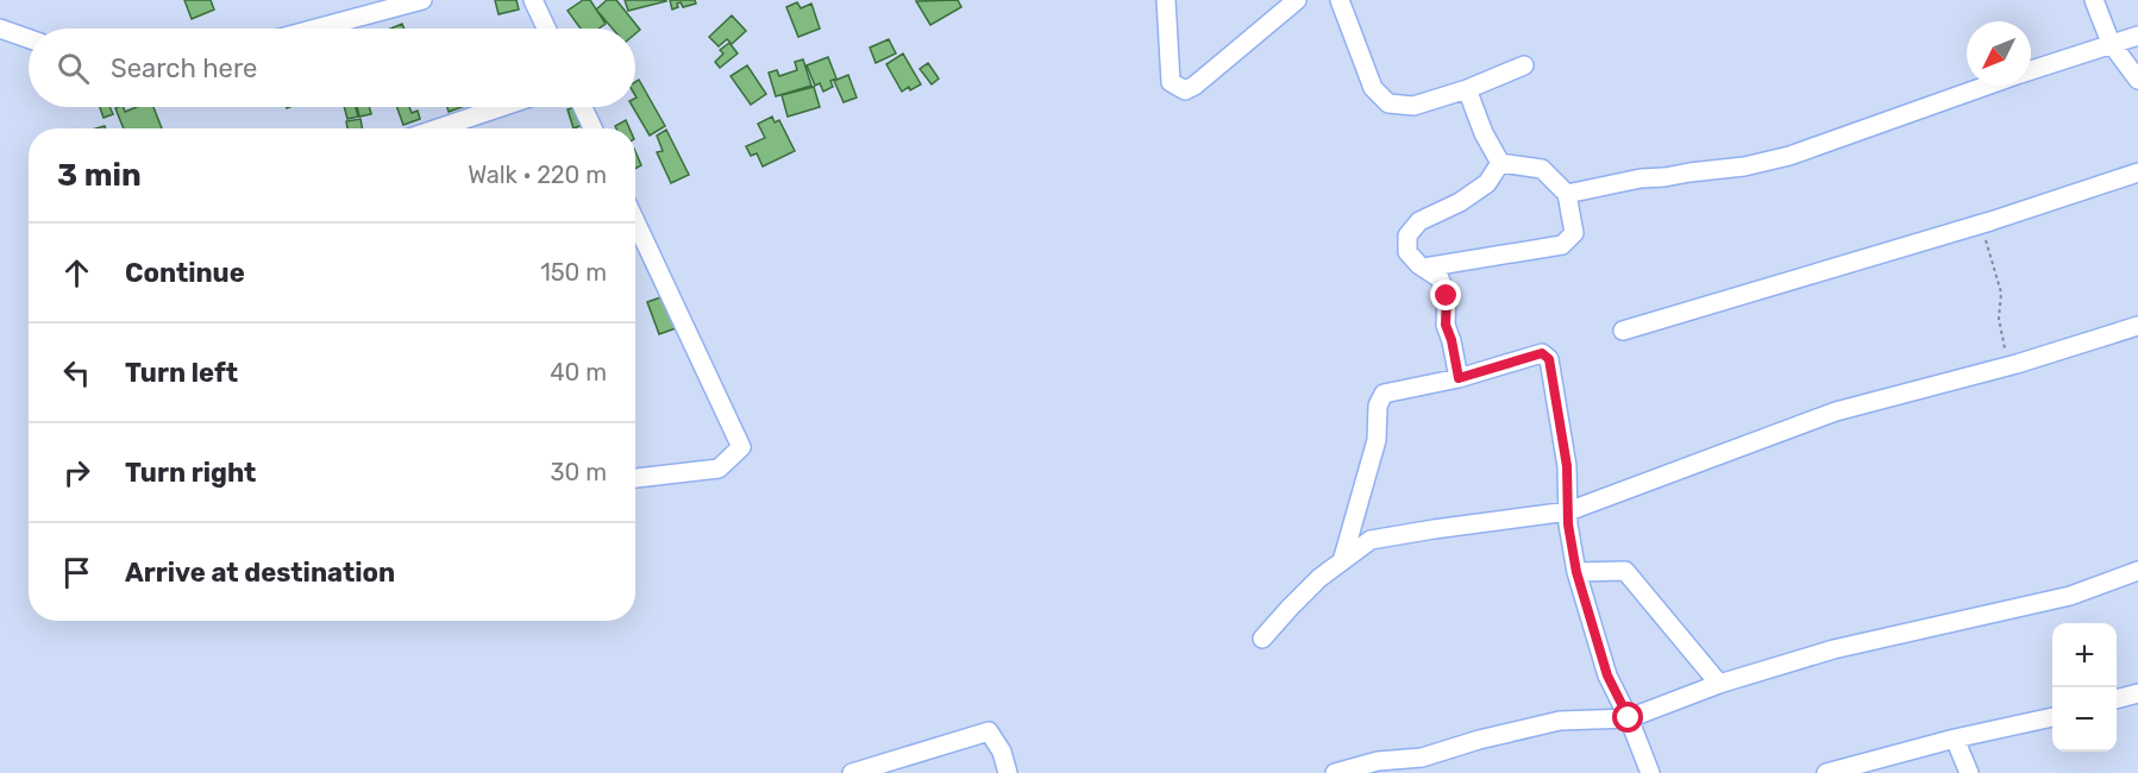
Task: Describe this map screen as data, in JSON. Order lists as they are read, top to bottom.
{
  "north": "bottom left",
  "page": {
    "search": "Search here",
    "heading": ["3 min", "Walk · 220 m"],
    "list": [
      ["Continue", "150 m"],
      ["Turn left", "40 m"],
      ["Turn right", "30 m"],
      "Arrive at destination"
    ],
    "map_buttons": ["+", "−"]
  }
}
